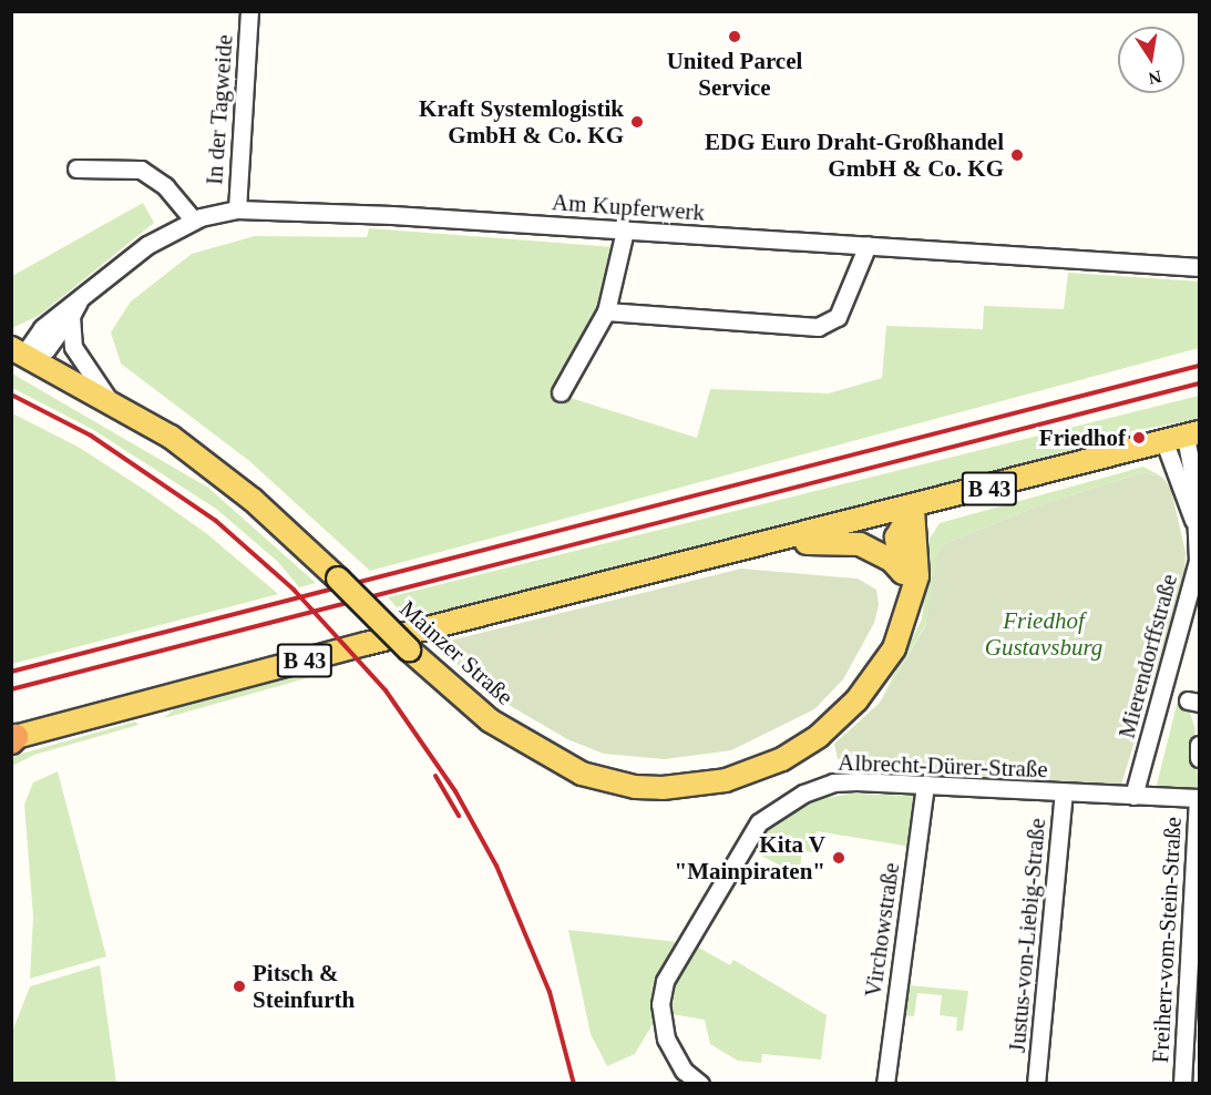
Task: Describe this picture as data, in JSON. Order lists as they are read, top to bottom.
{
  "streets": {
    "main road": ["B 43", "Mainzer Straße"],
    "street": [
      "In der Tagweide",
      "Am Kupferwerk",
      "Mierendorffstraße",
      "Albrecht-Dürer-Straße",
      "Virchowstraße",
      "Justus-von-Liebig-Straße",
      "Freiherr-vom-Stein-Straße"
    ]
  },
  "crossings": [
    ["In der Tagweide", "Am Kupferwerk"],
    ["Am Kupferwerk", "Mainzer Straße"],
    ["B 43", "Mierendorffstraße"],
    ["Mierendorffstraße", "Albrecht-Dürer-Straße"],
    ["Albrecht-Dürer-Straße", "Virchowstraße"],
    ["Albrecht-Dürer-Straße", "Justus-von-Liebig-Straße"],
    ["Albrecht-Dürer-Straße", "Freiherr-vom-Stein-Straße"]
  ],
  "parks": ["Friedhof Gustavsburg"],
  "places": [
    "United Parcel Service",
    "Kraft Systemlogistik GmbH & Co. KG",
    "EDG Euro Draht-Großhandel GmbH & Co. KG",
    "Friedhof",
    "Kita V \"Mainpiraten\"",
    "Pitsch & Steinfurth"
  ],
  "north": "bottom"
}
